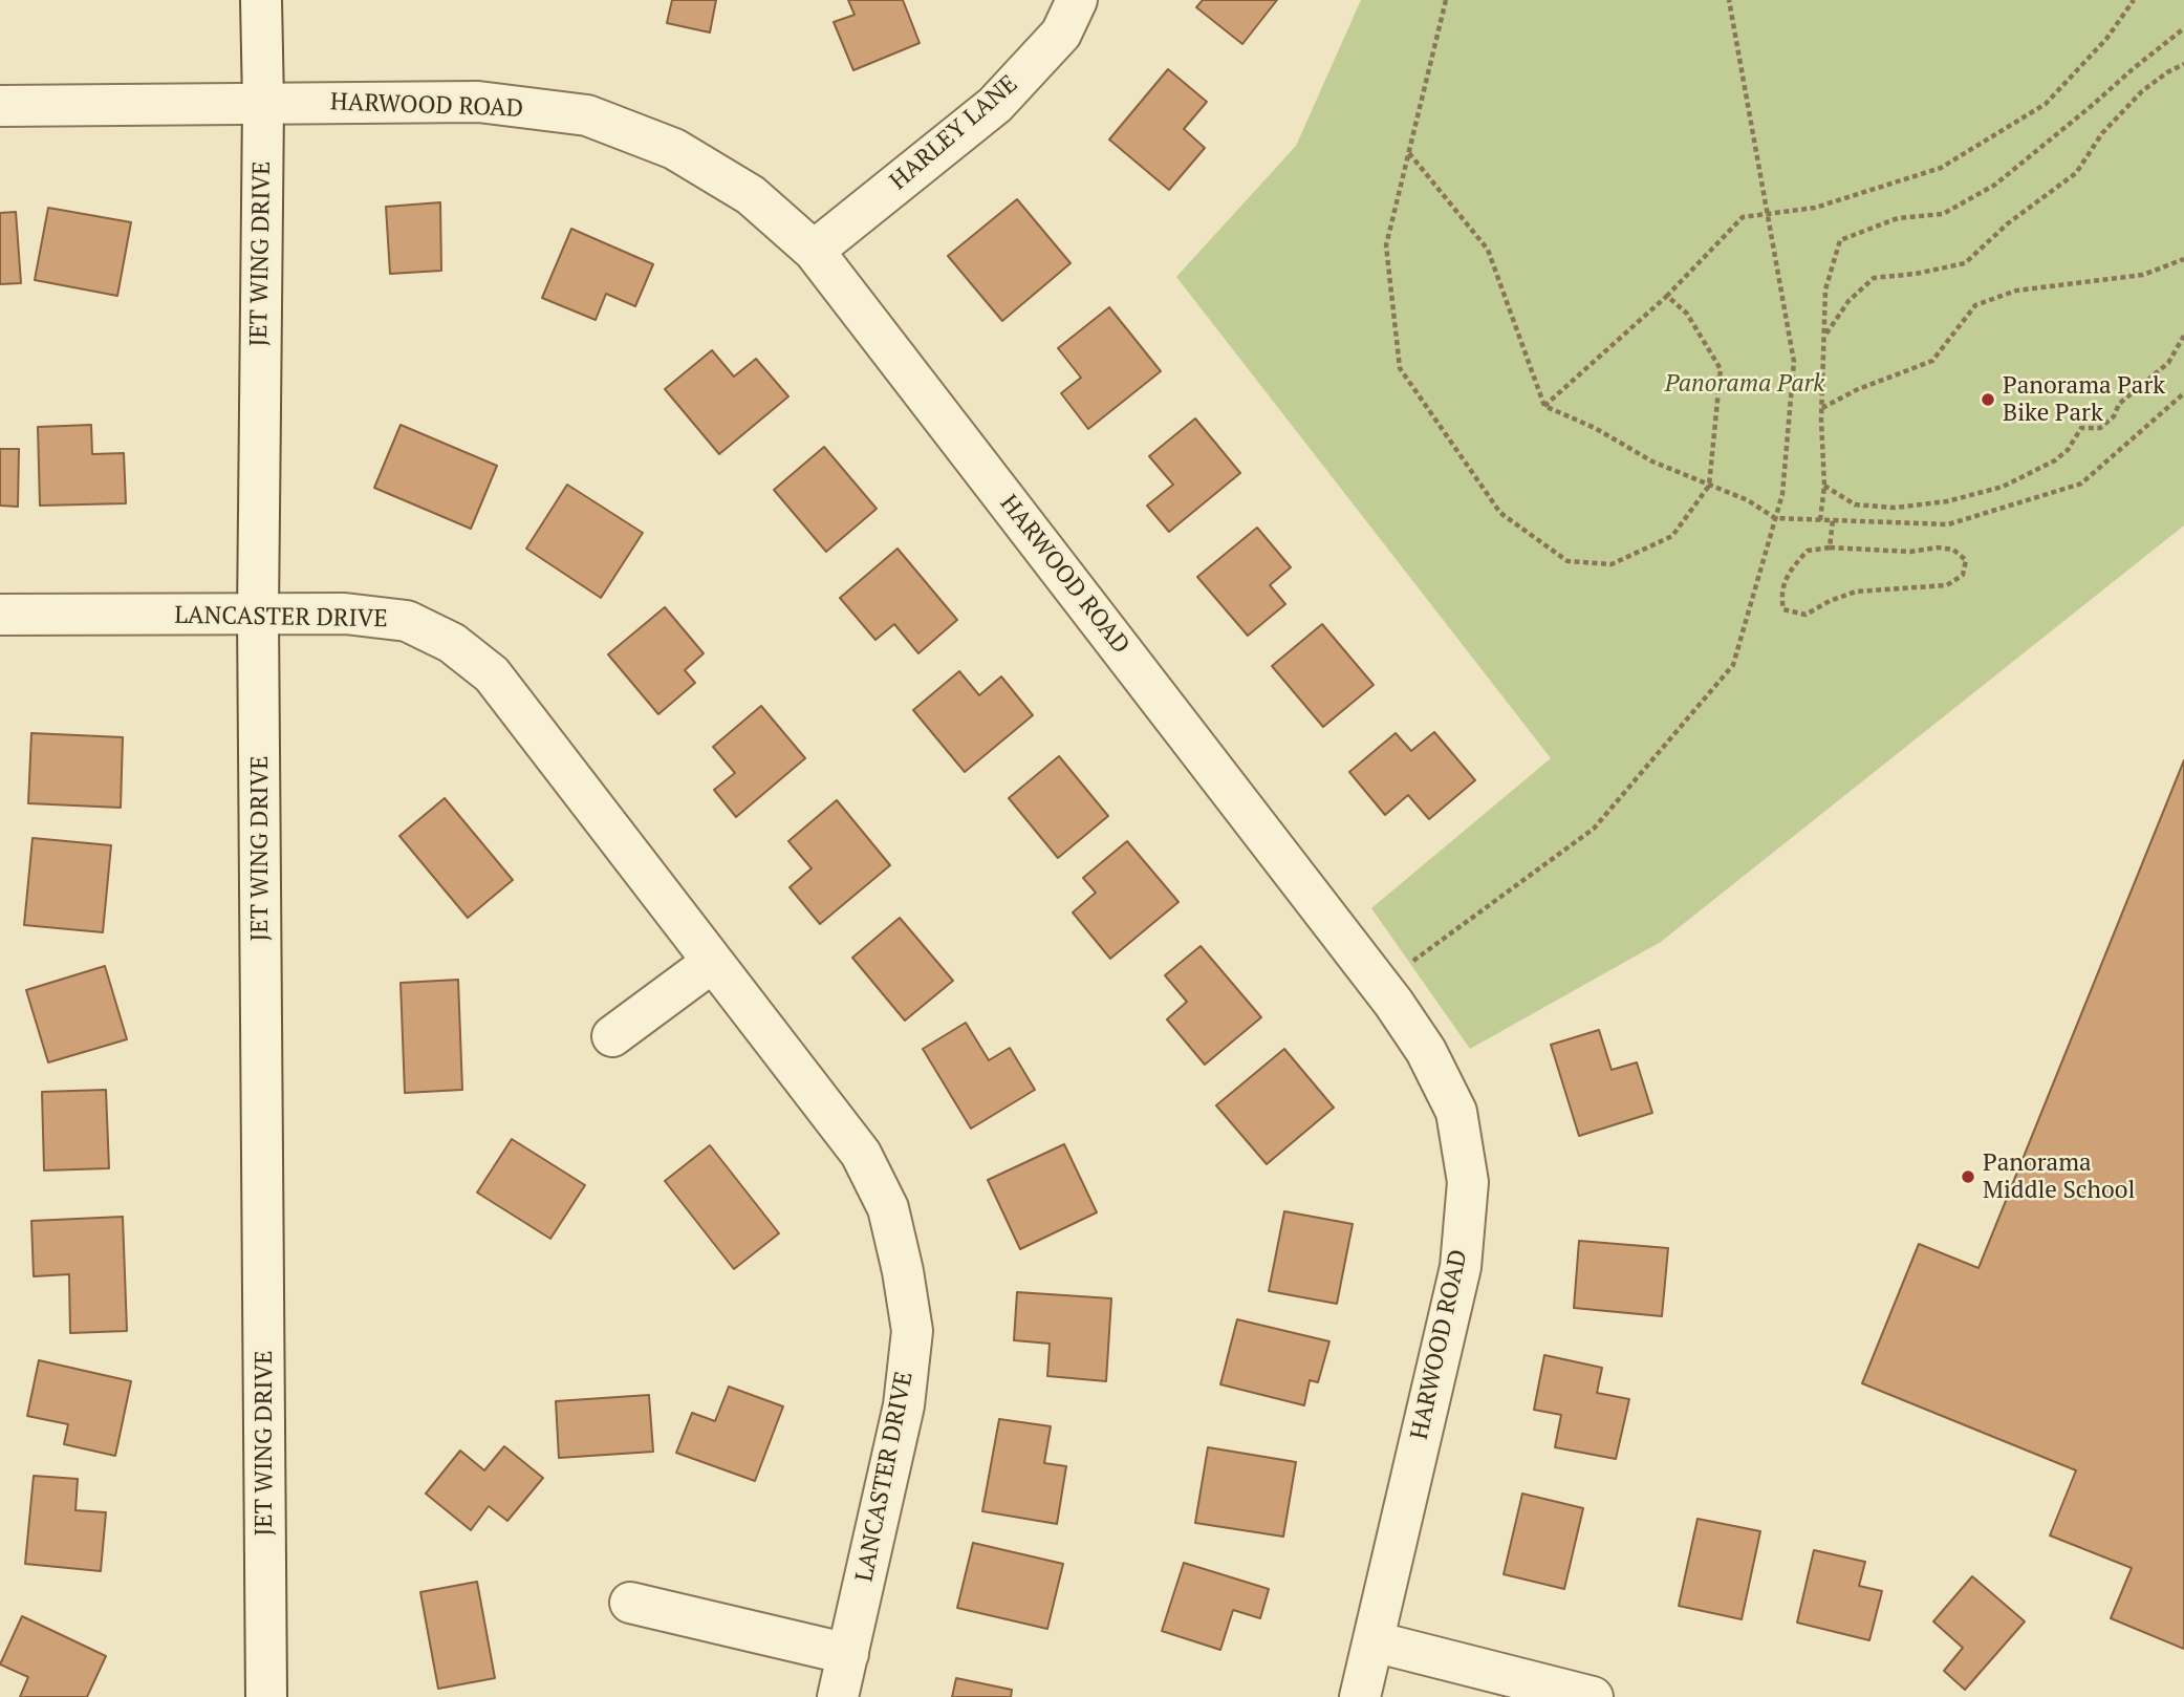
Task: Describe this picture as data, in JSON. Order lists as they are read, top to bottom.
{
  "streets": {
    "street": [
      "HARWOOD ROAD",
      "HARLEY LANE",
      "JET WING DRIVE",
      "LANCASTER DRIVE"
    ]
  },
  "crossings": [
    ["HARWOOD ROAD", "HARLEY LANE"],
    ["HARWOOD ROAD", "JET WING DRIVE"],
    ["JET WING DRIVE", "LANCASTER DRIVE"]
  ],
  "parks": ["Panorama Park"],
  "places": ["Panorama Park Bike Park", "Panorama Middle School"]
}
